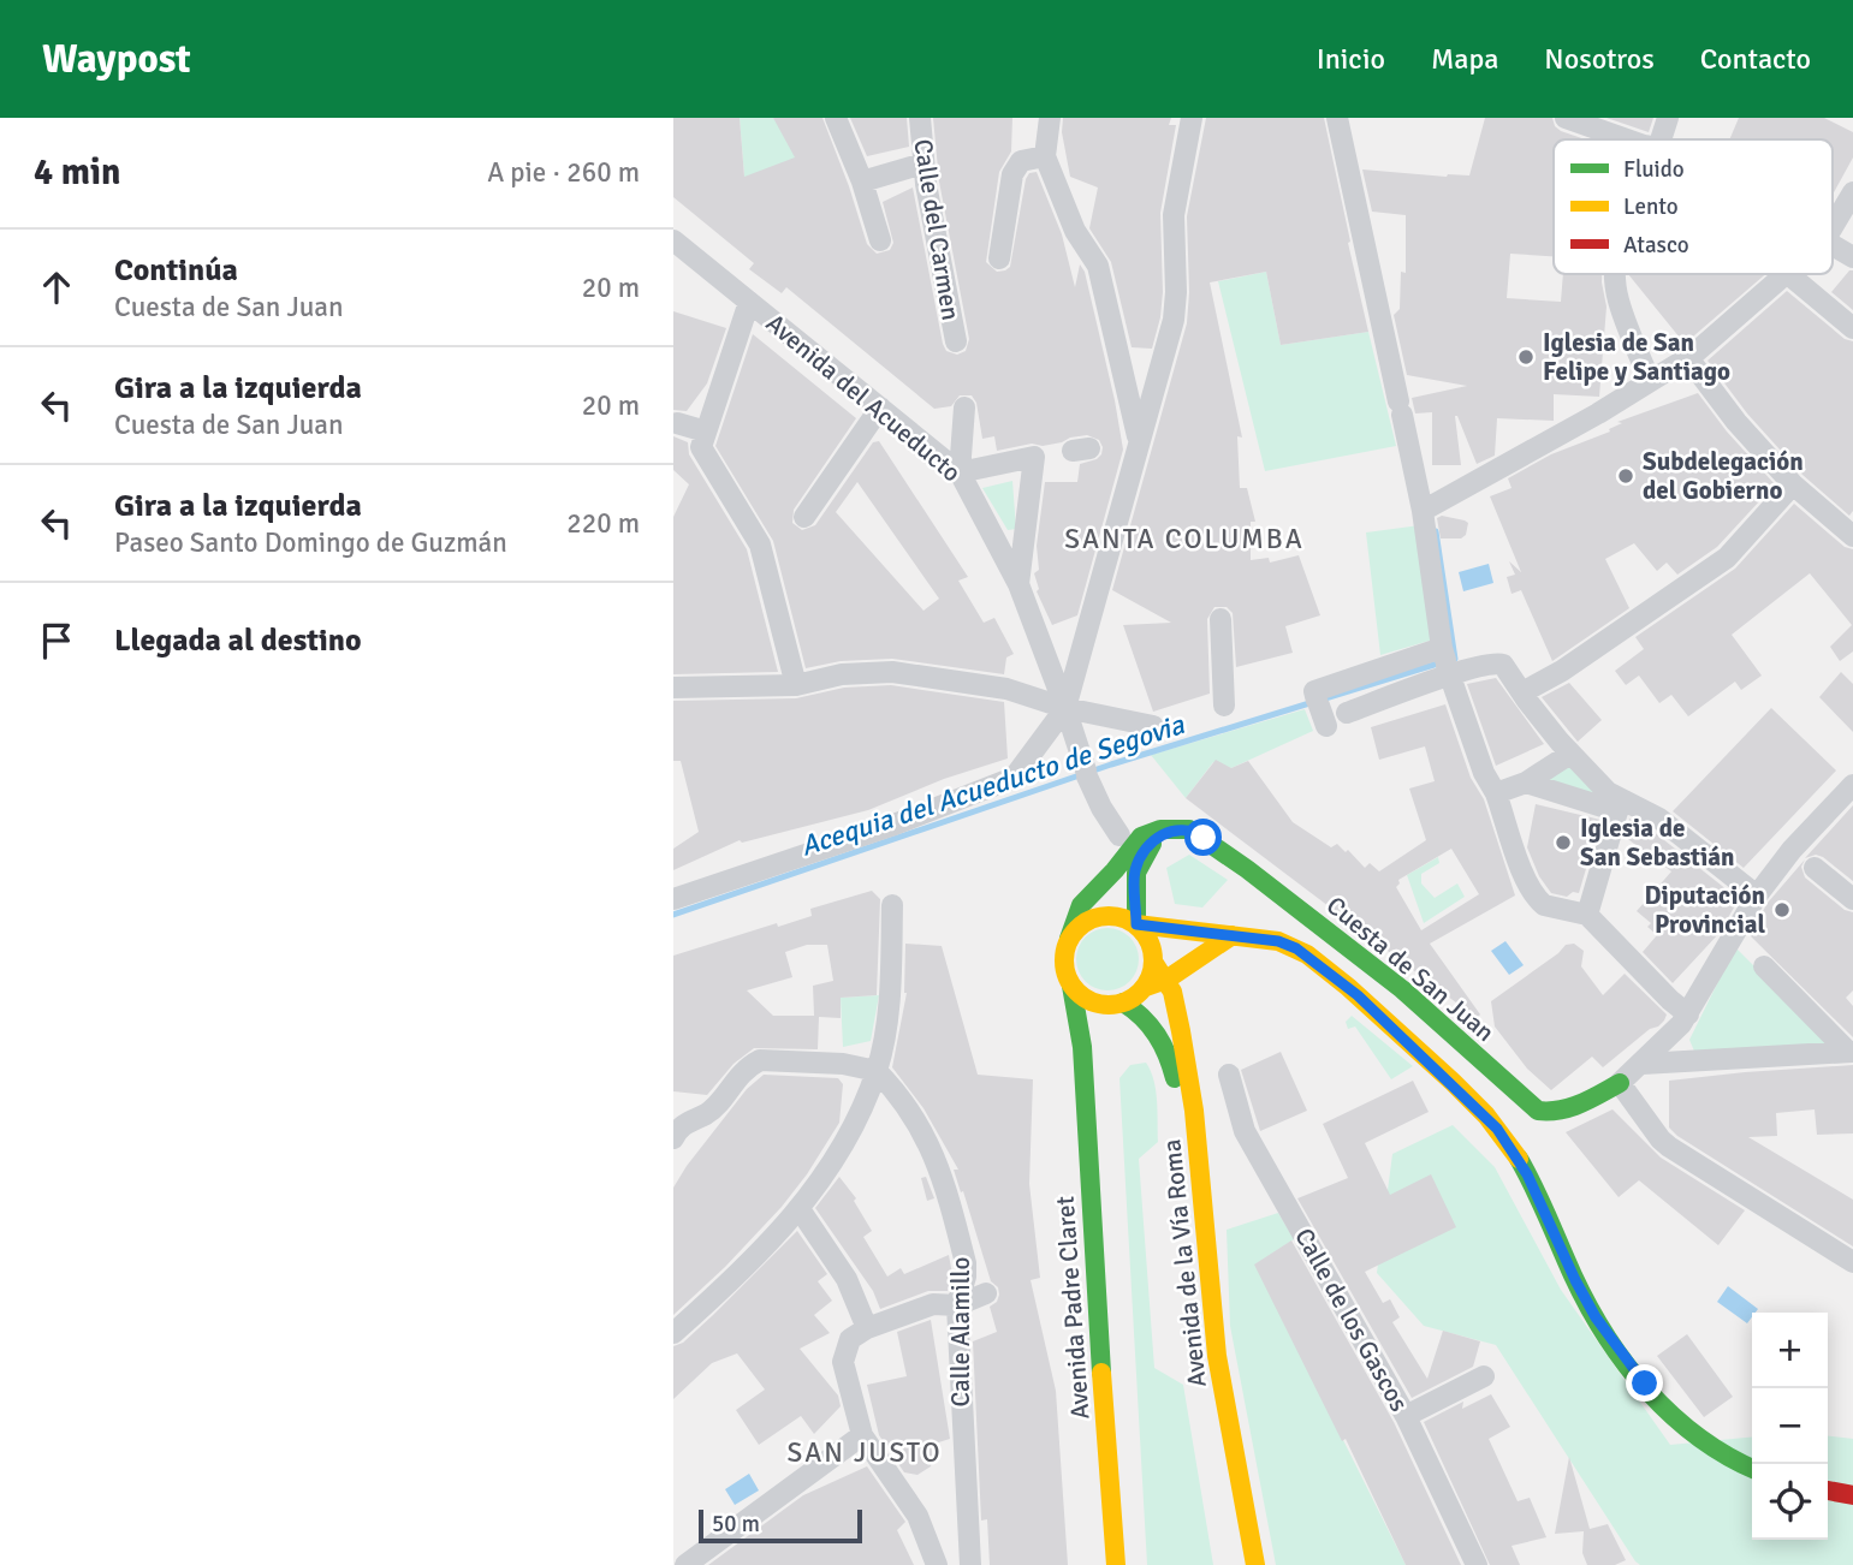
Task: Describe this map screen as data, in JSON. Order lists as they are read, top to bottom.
{
  "streets": {
    "main road": ["Cuesta de San Juan", "Avenida de la Vía Roma", "Avenida Padre Claret"],
    "street": [
      "Calle del Carmen",
      "Avenida del Acueducto",
      "Calle de los Gascos",
      "Calle Alamillo"
    ]
  },
  "crossings": [
    ["Avenida de la Vía Roma", "Avenida Padre Claret"]
  ],
  "districts": ["SANTA COLUMBA", "SAN JUSTO"],
  "water": ["Acequia del Acueducto de Segovia"],
  "places": [
    "Iglesia de San Felipe y Santiago",
    "Subdelegación del Gobierno",
    "Iglesia de San Sebastián",
    "Diputación Provincial"
  ],
  "legend": ["Fluido", "Lento", "Atasco"],
  "scale_bar": "50 m",
  "page": {
    "header": "Waypost",
    "nav": [
      "Inicio",
      "Mapa",
      "Nosotros",
      "Contacto"
    ],
    "heading": ["4 min", "A pie · 260 m"],
    "list": [
      ["Continúa", "Cuesta de San Juan", "20 m"],
      ["Gira a la izquierda", "Cuesta de San Juan", "20 m"],
      ["Gira a la izquierda", "Paseo Santo Domingo de Guzmán", "220 m"],
      "Llegada al destino"
    ],
    "map_buttons": ["+", "−"],
    "scale": "50 m"
  }
}
